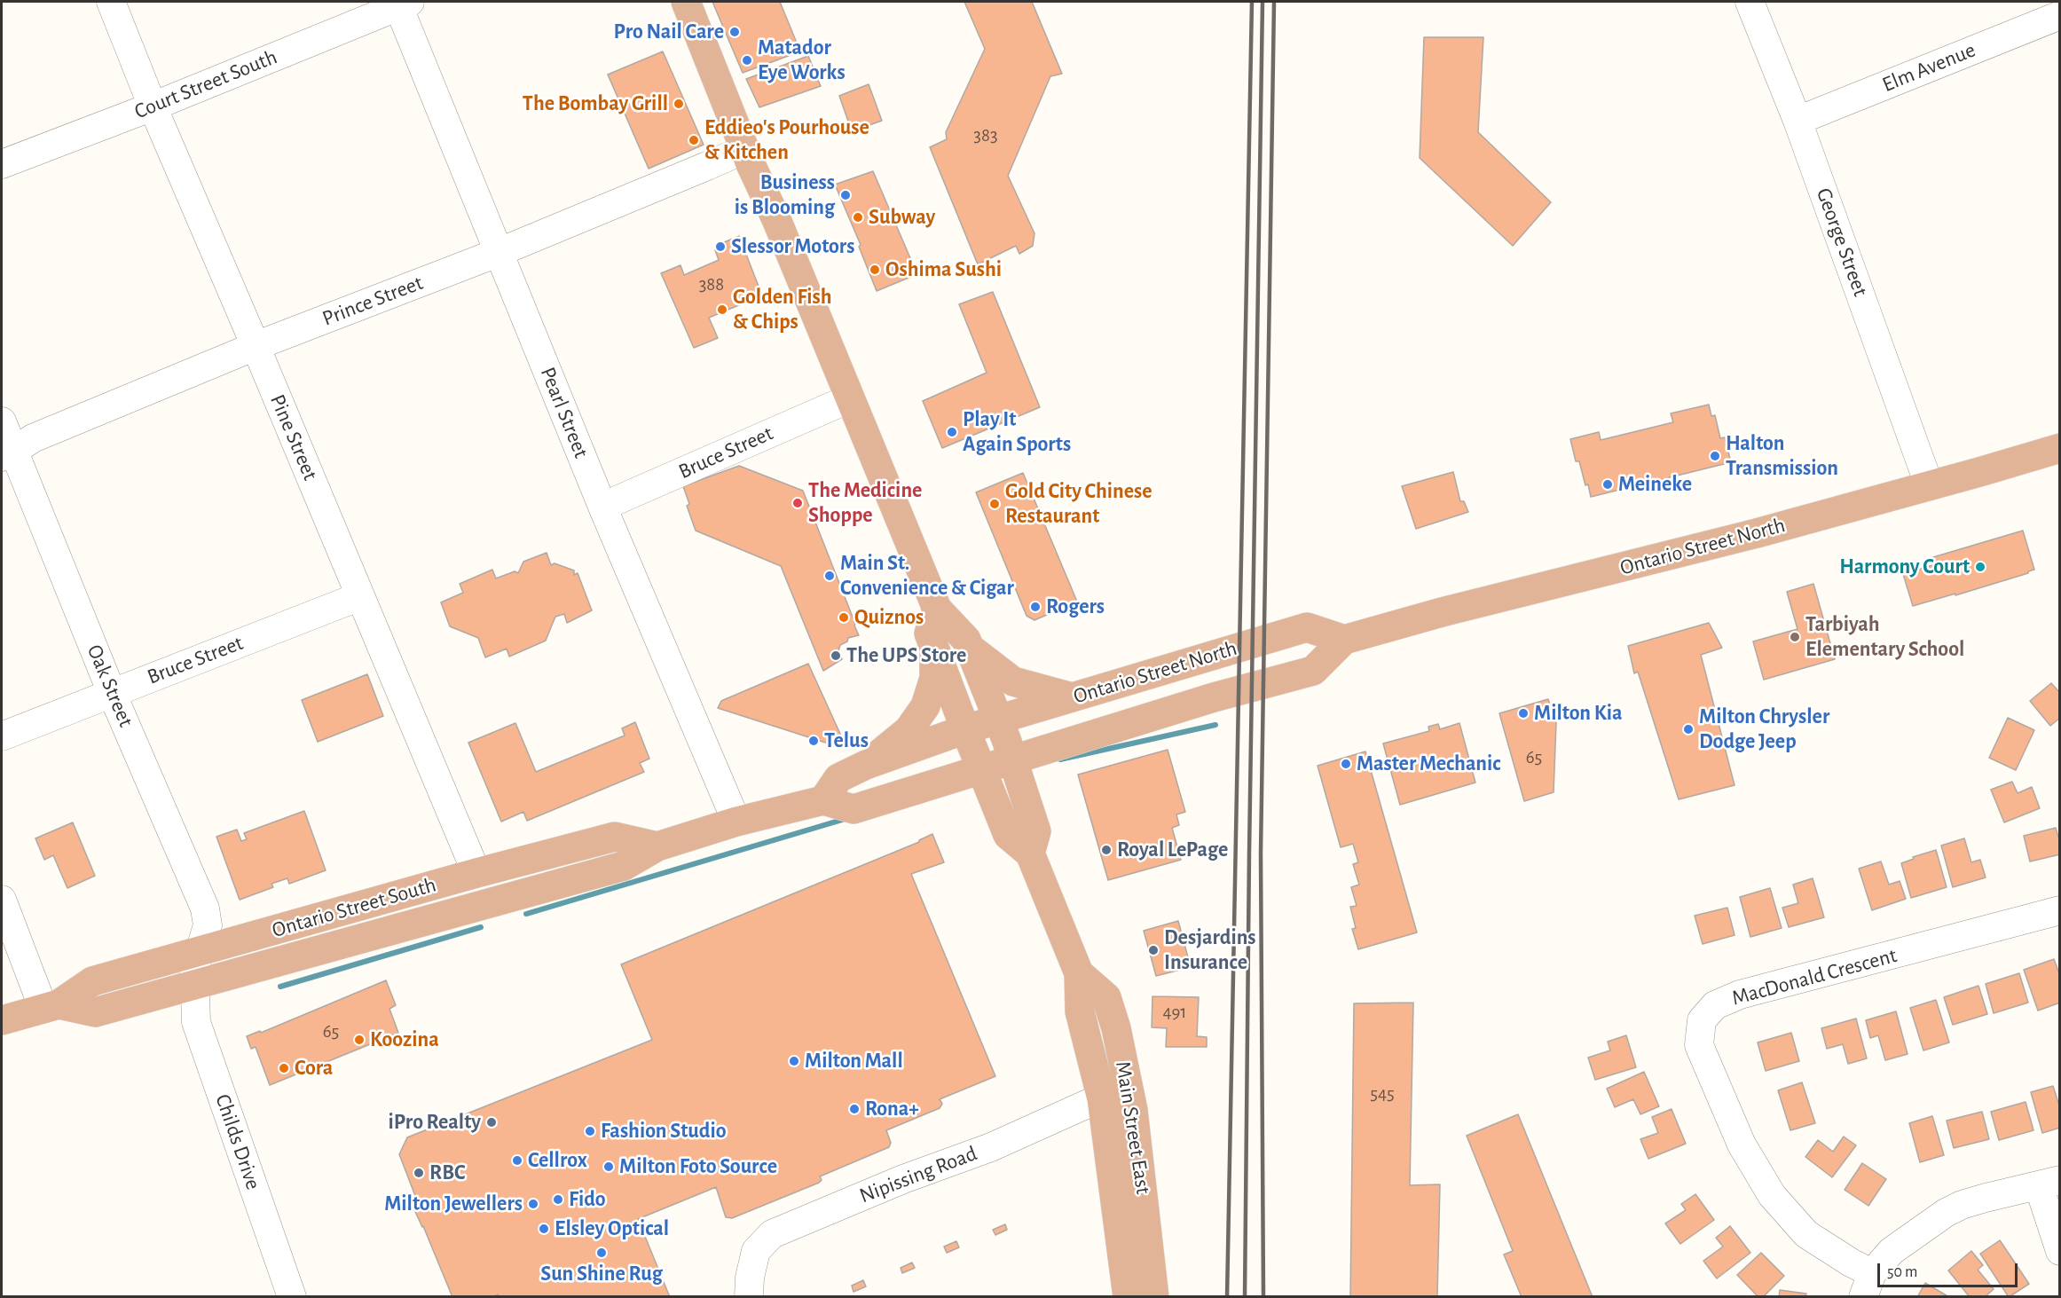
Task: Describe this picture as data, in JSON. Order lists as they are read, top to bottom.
{
  "streets": {
    "main road": ["Ontario Street North", "Ontario Street South", "Main Street East"],
    "street": [
      "Elm Avenue",
      "Court Street South",
      "George Street",
      "Prince Street",
      "Pearl Street",
      "Pine Street",
      "Bruce Street",
      "Oak Street",
      "MacDonald Crescent",
      "Childs Drive",
      "Nipissing Road"
    ]
  },
  "crossings": [
    ["Elm Avenue", "George Street"],
    ["Court Street South", "Pearl Street"],
    ["Court Street South", "Pine Street"],
    ["George Street", "Ontario Street North"],
    ["Prince Street", "Pearl Street"],
    ["Prince Street", "Pine Street"],
    ["Prince Street", "Oak Street"],
    ["Pearl Street", "Bruce Street"],
    ["Pearl Street", "Ontario Street South"],
    ["Pine Street", "Bruce Street"],
    ["Pine Street", "Ontario Street South"],
    ["Bruce Street", "Oak Street"],
    ["Ontario Street North", "Main Street East"],
    ["Oak Street", "Ontario Street South"],
    ["Oak Street", "Childs Drive"],
    ["Ontario Street South", "Childs Drive"],
    ["Main Street East", "Nipissing Road"]
  ],
  "places": [
    "Pro Nail Care",
    "Matador Eye Works",
    "The Bombay Grill",
    "Eddieo's Pourhouse & Kitchen",
    "Business is Blooming",
    "Subway",
    "Slessor Motors",
    "Oshima Sushi",
    "Golden Fish & Chips",
    "Play It Again Sports",
    "Halton Transmission",
    "Meineke",
    "The Medicine Shoppe",
    "Gold City Chinese Restaurant",
    "Harmony Court",
    "Main St. Convenience & Cigar",
    "Rogers",
    "Quiznos",
    "Tarbiyah Elementary School",
    "The UPS Store",
    "Milton Kia",
    "Milton Chrysler Dodge Jeep",
    "Telus",
    "Master Mechanic",
    "Royal LePage",
    "Desjardins Insurance",
    "Koozina",
    "Milton Mall",
    "Cora",
    "Rona+",
    "iPro Realty",
    "Fashion Studio",
    "Cellrox",
    "Milton Foto Source",
    "RBC",
    "Fido",
    "Milton Jewellers",
    "Elsley Optical",
    "Sun Shine Rug"
  ],
  "house_numbers": [
    "383",
    "388",
    "65",
    "491",
    "65",
    "545"
  ],
  "scale_bar": "50 m"
}
